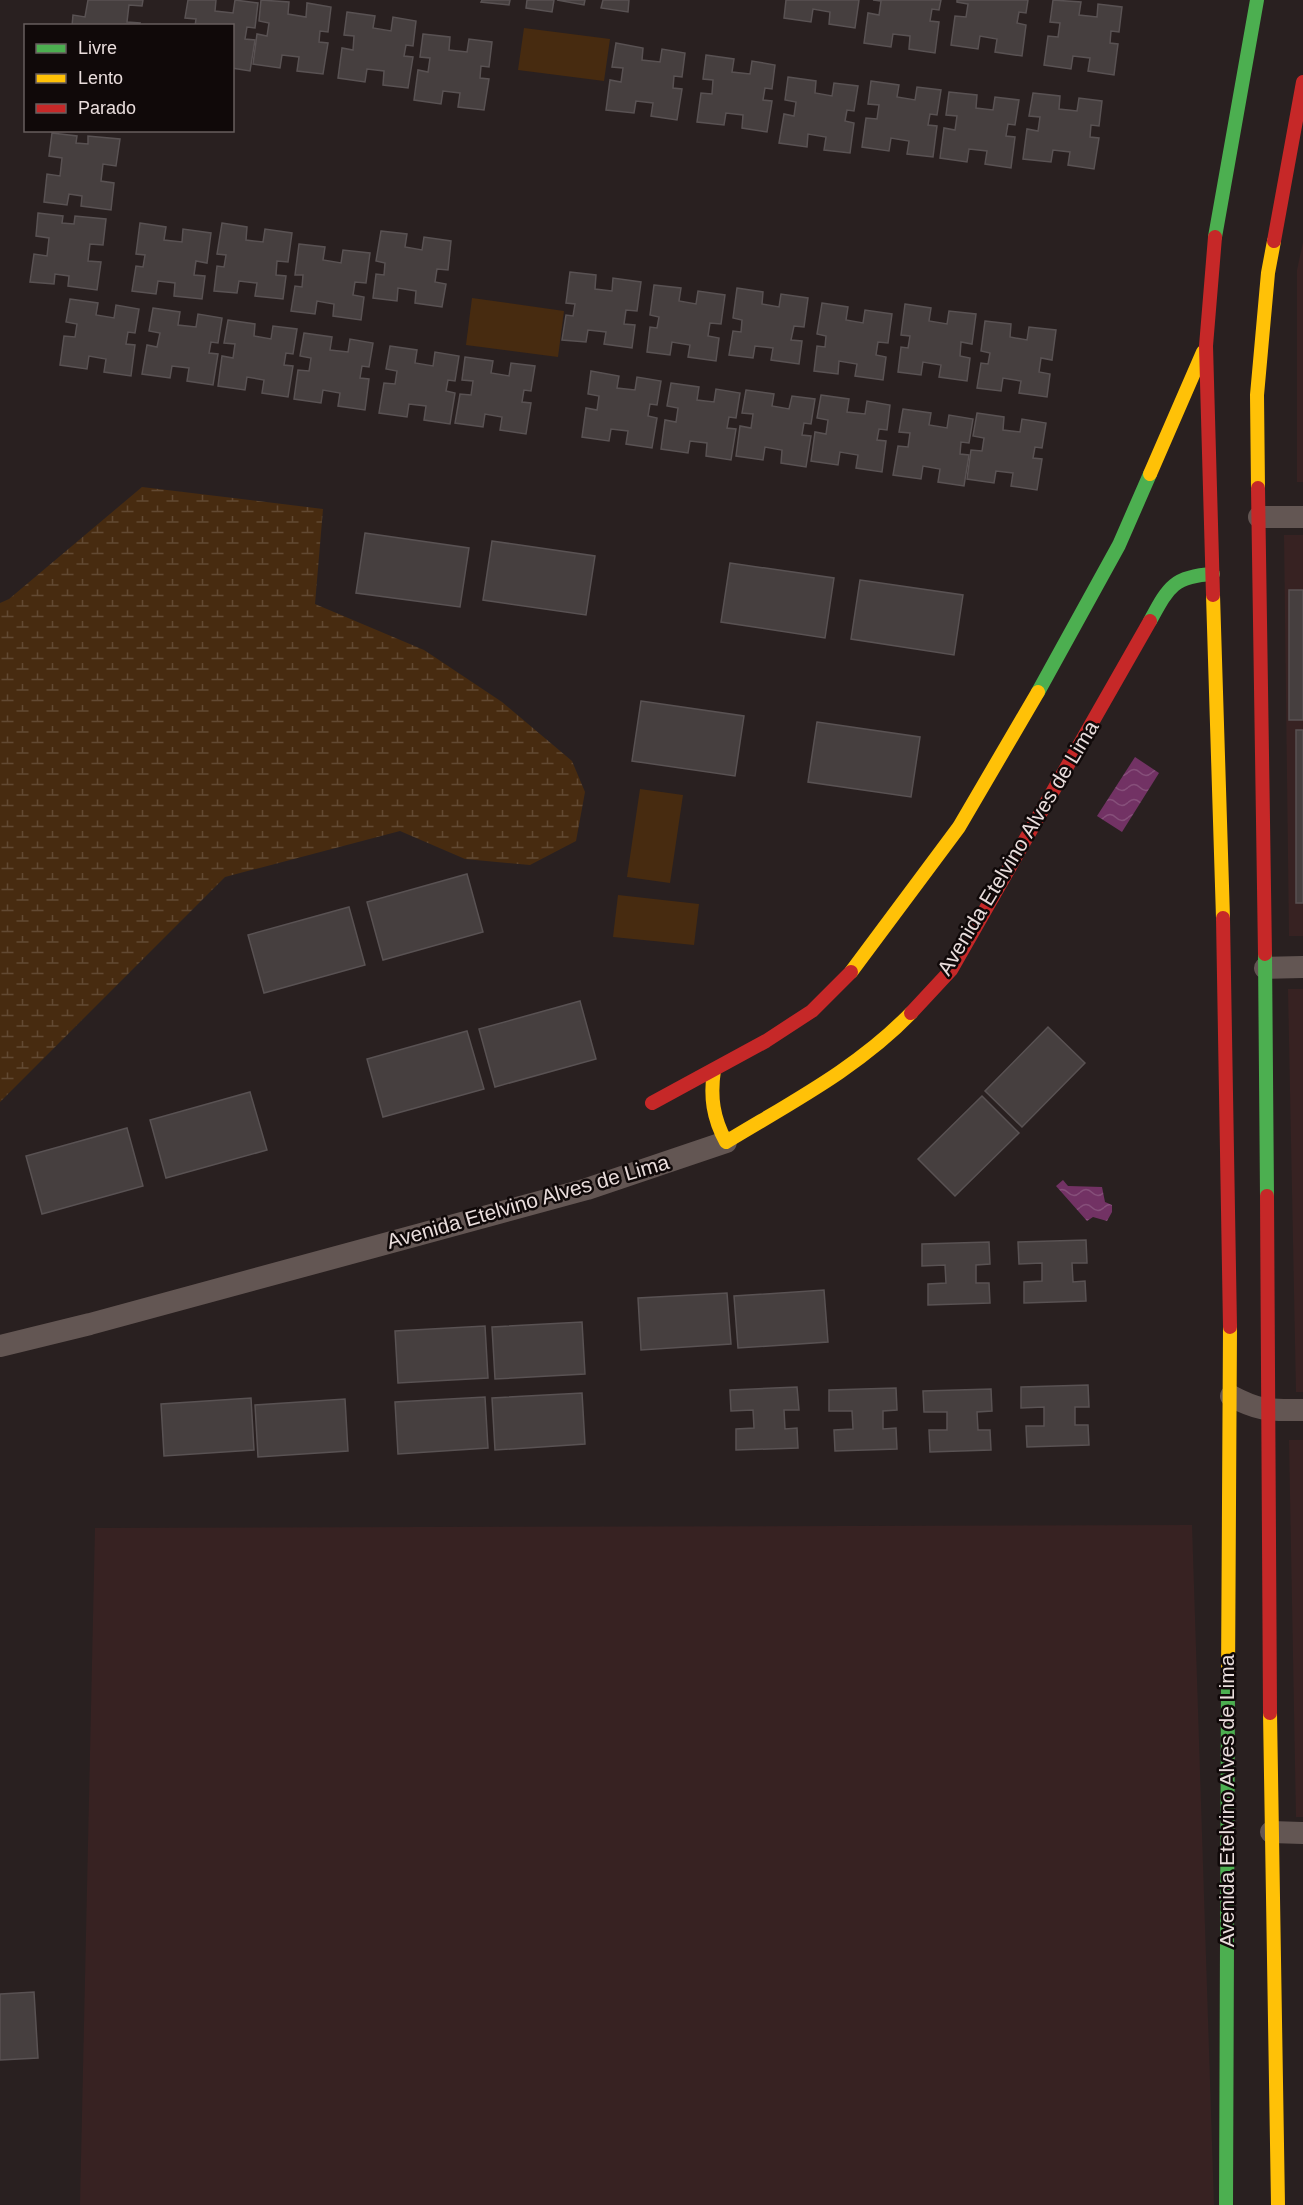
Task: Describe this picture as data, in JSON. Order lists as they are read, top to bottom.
{
  "streets": {
    "main road": ["Avenida Etelvino Alves de Lima"]
  },
  "legend": ["Livre", "Lento", "Parado"]
}
